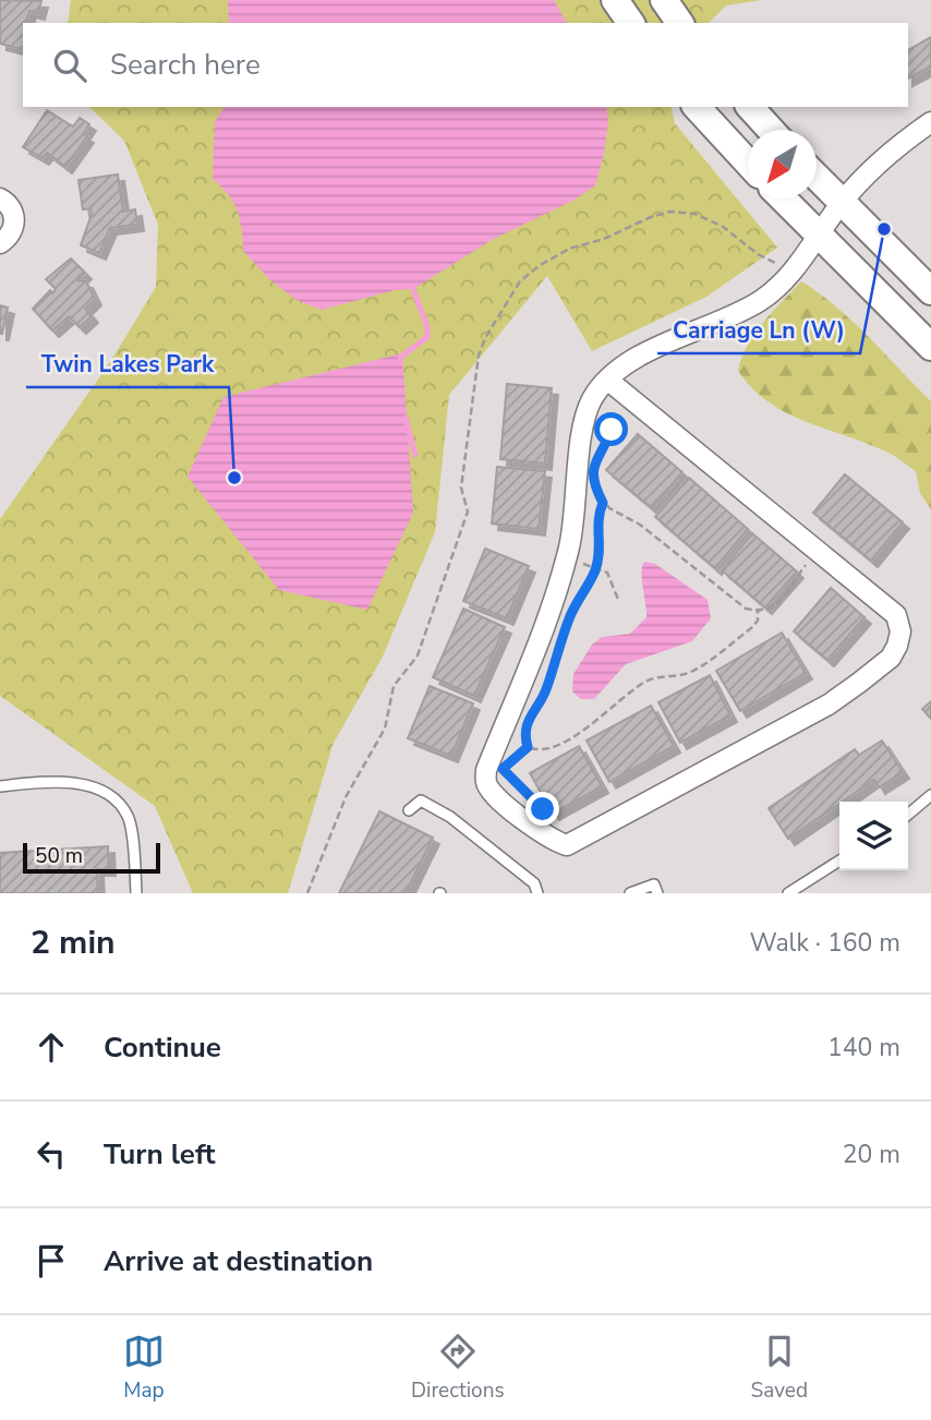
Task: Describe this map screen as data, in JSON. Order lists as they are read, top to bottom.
{
  "places": ["Carriage Ln (W)", "Twin Lakes Park"],
  "scale_bar": "50 m",
  "north": "bottom left",
  "page": {
    "search": "Search here",
    "scale": "50 m",
    "heading": ["2 min", "Walk · 160 m"],
    "list": [
      ["Continue", "140 m"],
      ["Turn left", "20 m"],
      "Arrive at destination"
    ],
    "nav": ["Map", "Directions", "Saved"]
  }
}
